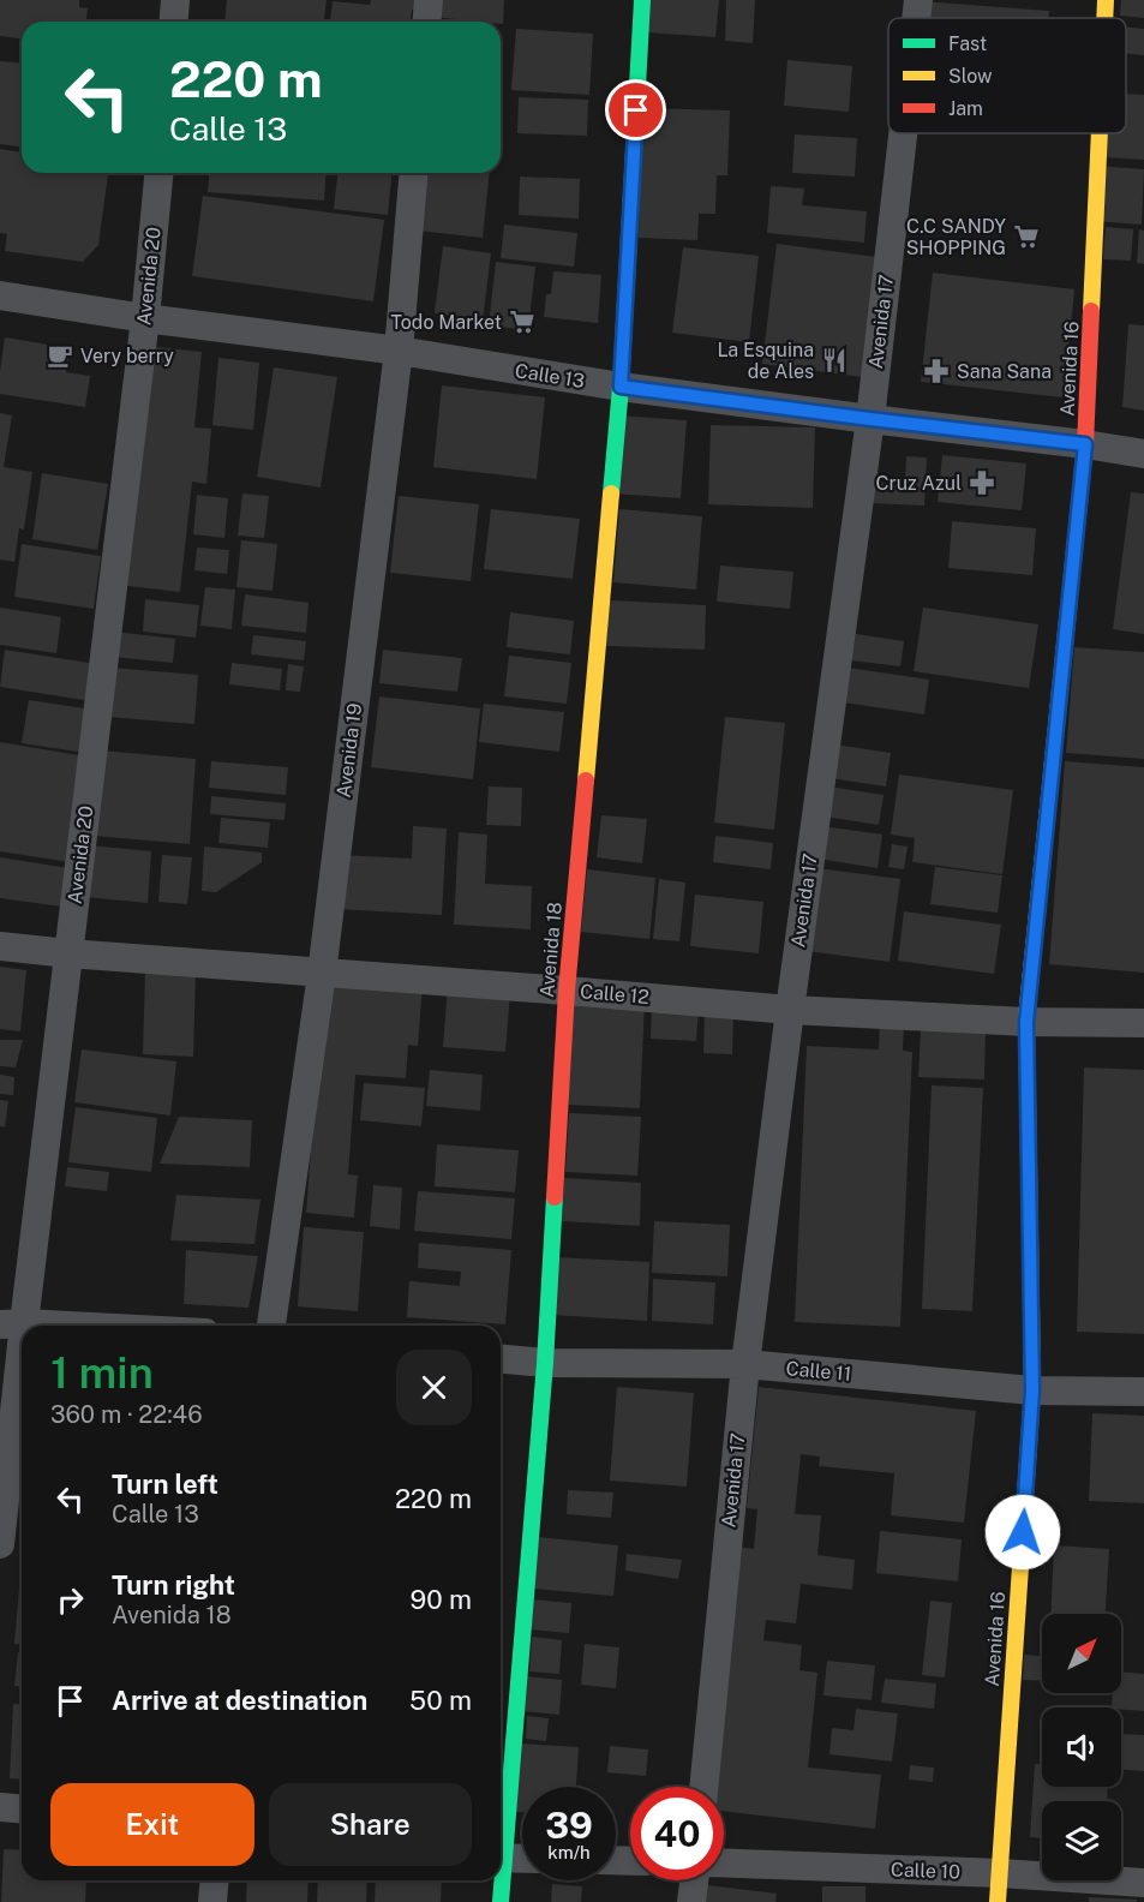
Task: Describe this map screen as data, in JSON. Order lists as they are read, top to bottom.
{
  "streets": {
    "street": [
      "Avenida 20",
      "Avenida 17",
      "Avenida 16",
      "Calle 13",
      "Avenida 19",
      "Avenida 18",
      "Calle 12",
      "Calle 11",
      "Calle 10"
    ]
  },
  "crossings": [
    ["Avenida 20", "Calle 13"],
    ["Avenida 20", "Calle 12"],
    ["Avenida 17", "Calle 13"],
    ["Avenida 17", "Calle 12"],
    ["Avenida 17", "Calle 11"],
    ["Avenida 16", "Calle 13"],
    ["Avenida 16", "Calle 12"],
    ["Avenida 16", "Calle 11"],
    ["Avenida 16", "Calle 10"],
    ["Calle 13", "Avenida 19"],
    ["Calle 13", "Avenida 18"],
    ["Avenida 19", "Calle 12"],
    ["Avenida 18", "Calle 12"],
    ["Avenida 18", "Calle 11"]
  ],
  "places": {
    "supermarket": ["C.C SANDY SHOPPING", "Todo Market"],
    "cafe": ["Very berry"],
    "restaurant": ["La Esquina de Ales"],
    "pharmacy": ["Sana Sana", "Cruz Azul"]
  },
  "legend": ["Fast", "Slow", "Jam"],
  "north": "top right",
  "page": {
    "turn": ["220 m", "Calle 13"],
    "heading": ["1 min", "360 m · 22:46"],
    "list": [
      {
        "name": "Turn left",
        "note": "Calle 13",
        "value": "220 m"
      },
      {
        "name": "Turn right",
        "note": "Avenida 18",
        "value": "90 m"
      },
      {
        "name": "Arrive at destination",
        "value": "50 m"
      }
    ],
    "buttons": ["Exit", "Share"],
    "speed": "39 km/h",
    "limit": "40"
  }
}
